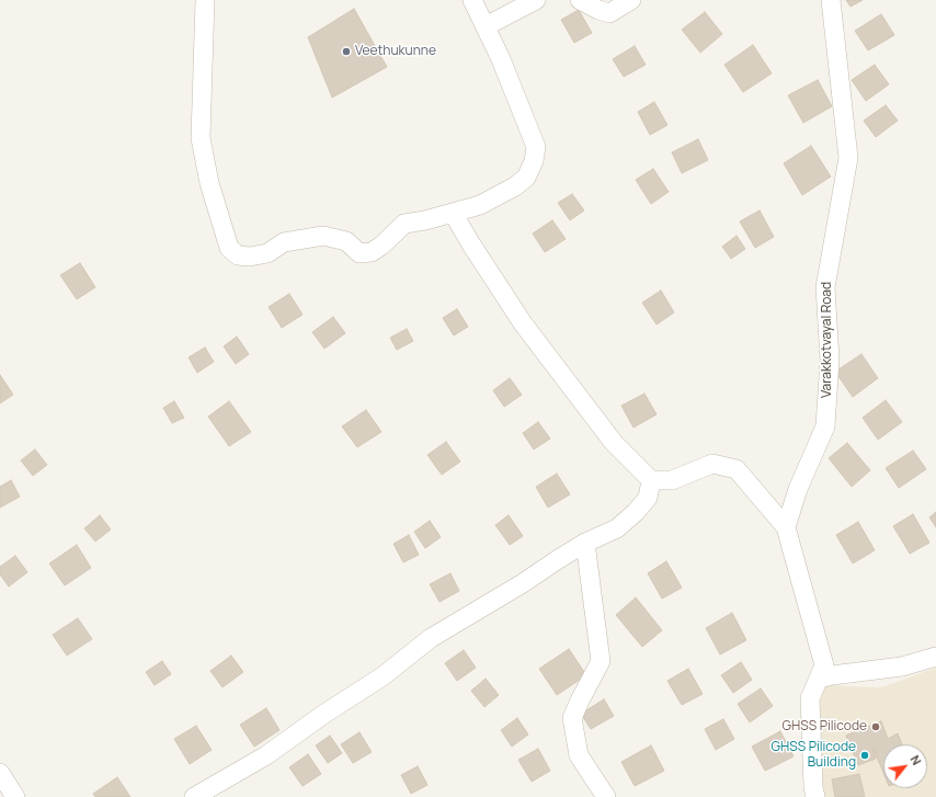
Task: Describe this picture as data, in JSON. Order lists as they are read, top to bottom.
{
  "streets": {
    "street": ["Varakkotvayal Road"]
  },
  "places": ["Veethukunne", "GHSS Pilicode", "GHSS Pilicode Building"],
  "north": "top right"
}
